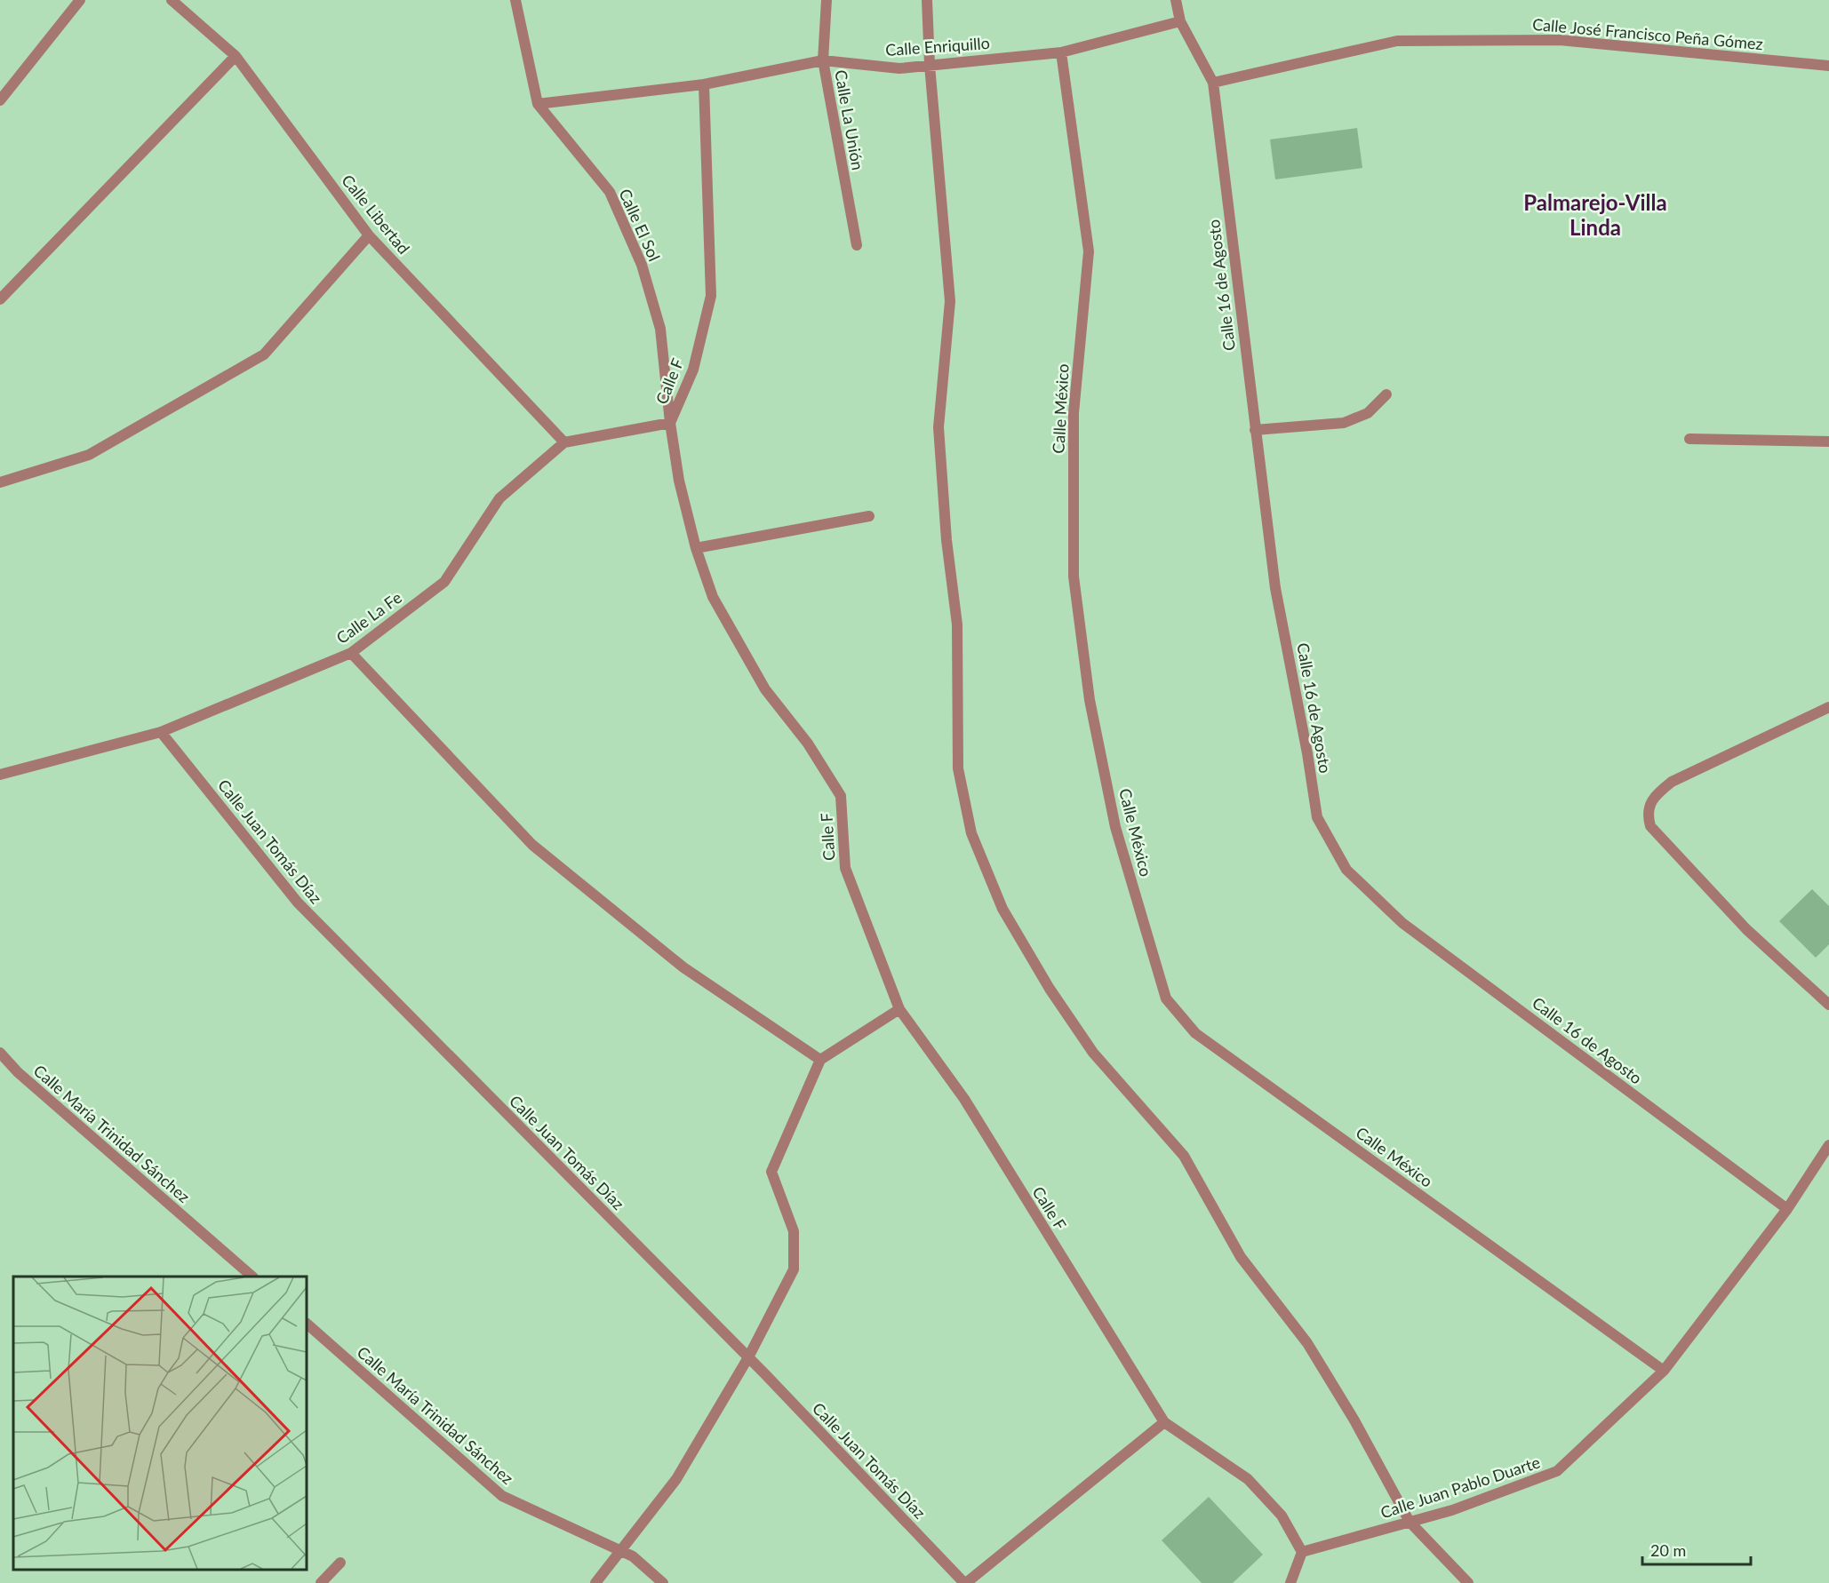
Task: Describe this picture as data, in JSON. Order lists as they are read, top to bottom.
{
  "streets": {
    "street": [
      "Calle José Francisco Peña Gómez",
      "Calle Enriquillo",
      "Calle La Unión",
      "Calle Libertad",
      "Calle El Sol",
      "Calle 16 de Agosto",
      "Calle F",
      "Calle México",
      "Calle La Fe",
      "Calle Juan Tomás Díaz",
      "Calle María Trinidad Sánchez",
      "Calle Juan Pablo Duarte"
    ]
  },
  "crossings": [
    ["Calle José Francisco Peña Gómez", "Calle 16 de Agosto"],
    ["Calle Enriquillo", "Calle La Unión"],
    ["Calle Enriquillo", "Calle El Sol"],
    ["Calle Enriquillo", "Calle 16 de Agosto"],
    ["Calle Enriquillo", "Calle F"],
    ["Calle Enriquillo", "Calle México"],
    ["Calle Libertad", "Calle La Fe"],
    ["Calle El Sol", "Calle F"],
    ["Calle 16 de Agosto", "Calle Juan Pablo Duarte"],
    ["Calle F", "Calle Juan Pablo Duarte"],
    ["Calle México", "Calle Juan Pablo Duarte"],
    ["Calle La Fe", "Calle Juan Tomás Díaz"]
  ],
  "districts": ["Palmarejo-Villa Linda"],
  "scale_bar": "20 m"
}
